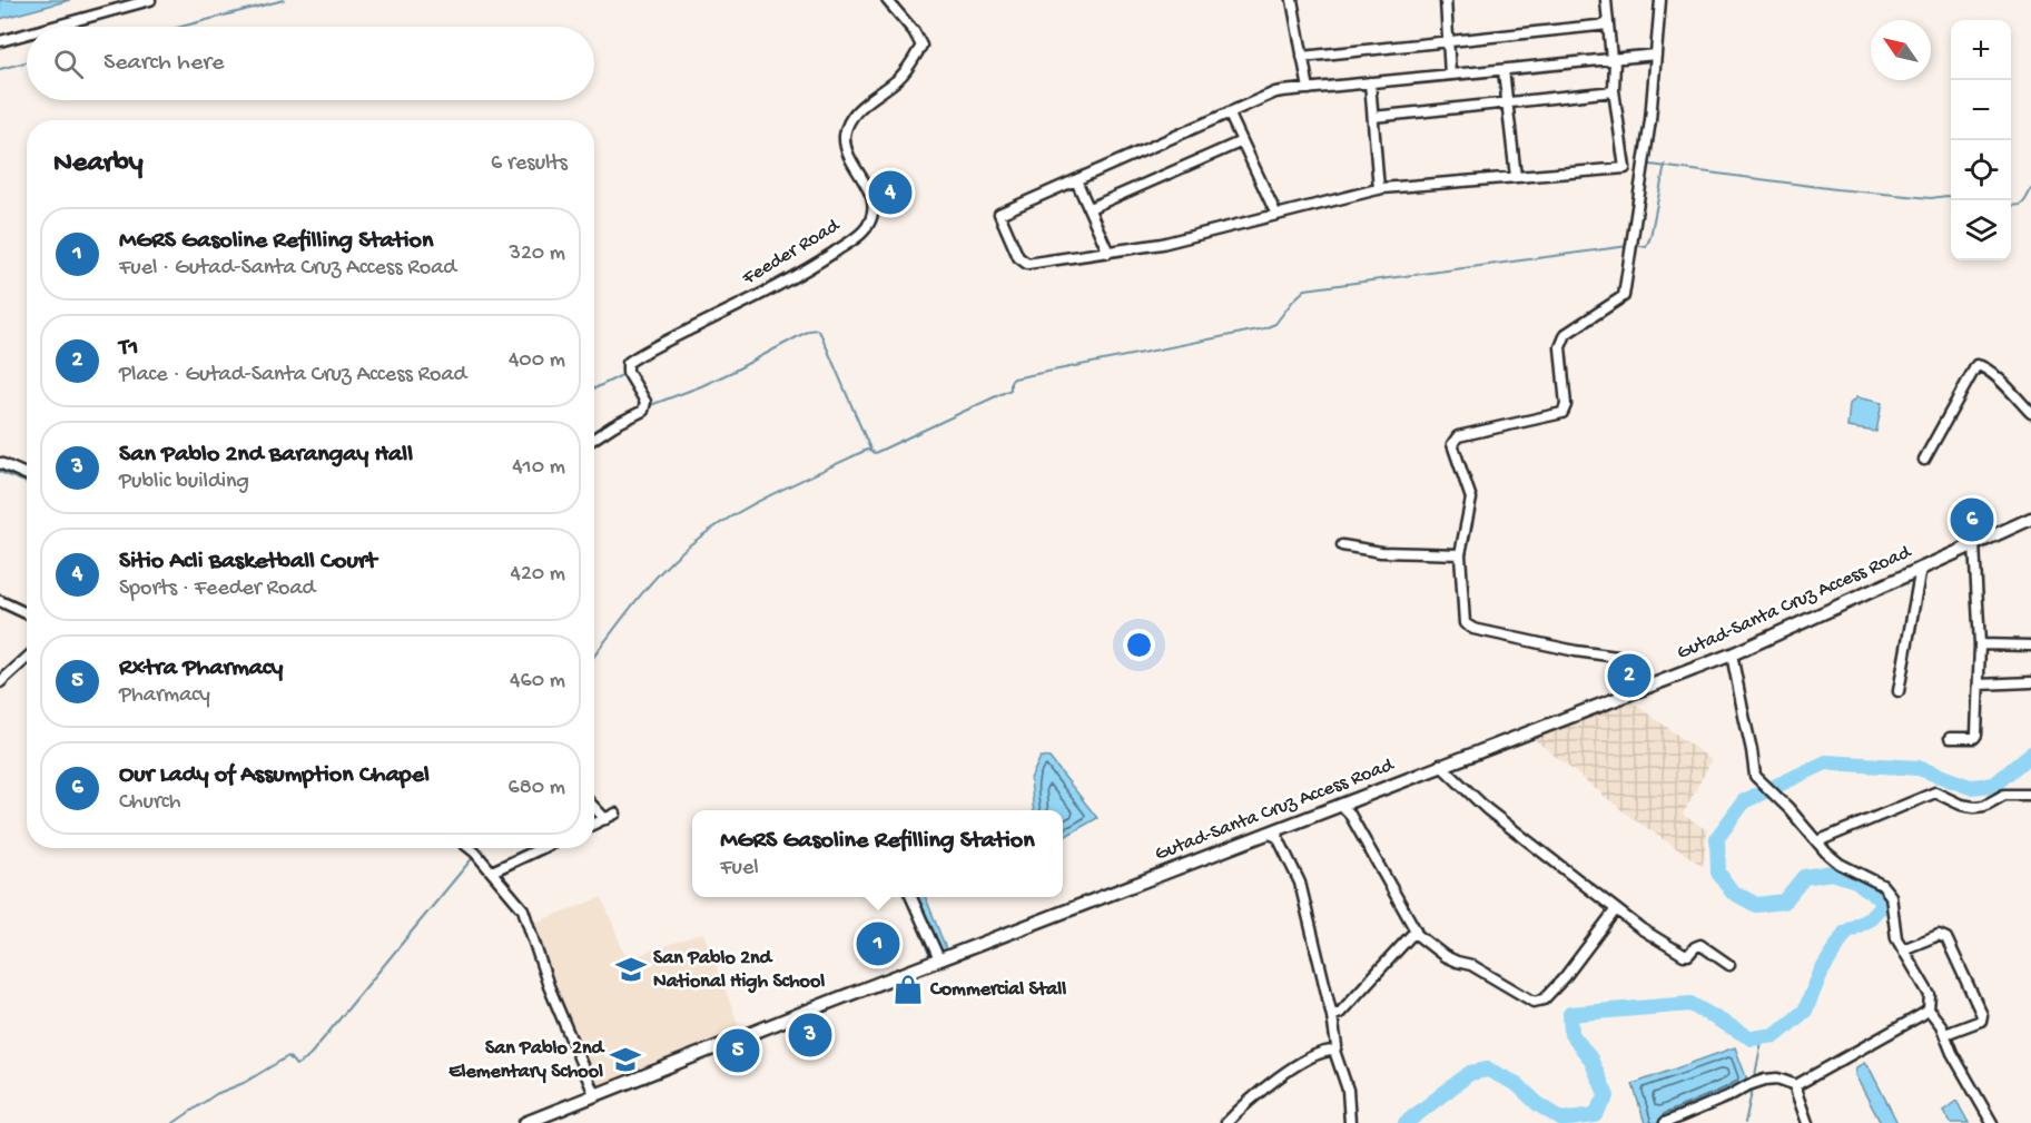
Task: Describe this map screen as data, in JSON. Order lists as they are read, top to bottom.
{
  "streets": {
    "main road": ["Gutad-Santa Cruz Access Road"],
    "street": ["Feeder Road"]
  },
  "places": {
    "school or university": ["San Pablo 2nd National High School", "San Pablo 2nd Elementary School"],
    "shop": ["Commercial Stall"]
  },
  "north": "top left",
  "page": {
    "map_buttons": ["+", "−"],
    "search": "Search here",
    "heading": ["Nearby", "6 results"],
    "pins": [
      "4",
      "6",
      "2",
      "1",
      "3",
      "5"
    ],
    "list": [
      {
        "mark": "1",
        "name": "MGRS Gasoline Refilling Station",
        "note": "Fuel · Gutad-Santa Cruz Access Road",
        "value": "320 m"
      },
      {
        "mark": "2",
        "name": "T1",
        "note": "Place · Gutad-Santa Cruz Access Road",
        "value": "400 m"
      },
      {
        "mark": "3",
        "name": "San Pablo 2nd Barangay Hall",
        "note": "Public building",
        "value": "410 m"
      },
      {
        "mark": "4",
        "name": "Sitio Acli Basketball Court",
        "note": "Sports · Feeder Road",
        "value": "420 m"
      },
      {
        "mark": "5",
        "name": "Rxtra Pharmacy",
        "note": "Pharmacy",
        "value": "460 m"
      },
      {
        "mark": "6",
        "name": "Our Lady of Assumption Chapel",
        "note": "Church",
        "value": "680 m"
      }
    ],
    "popup": ["MGRS Gasoline Refilling Station", "Fuel"]
  }
}
